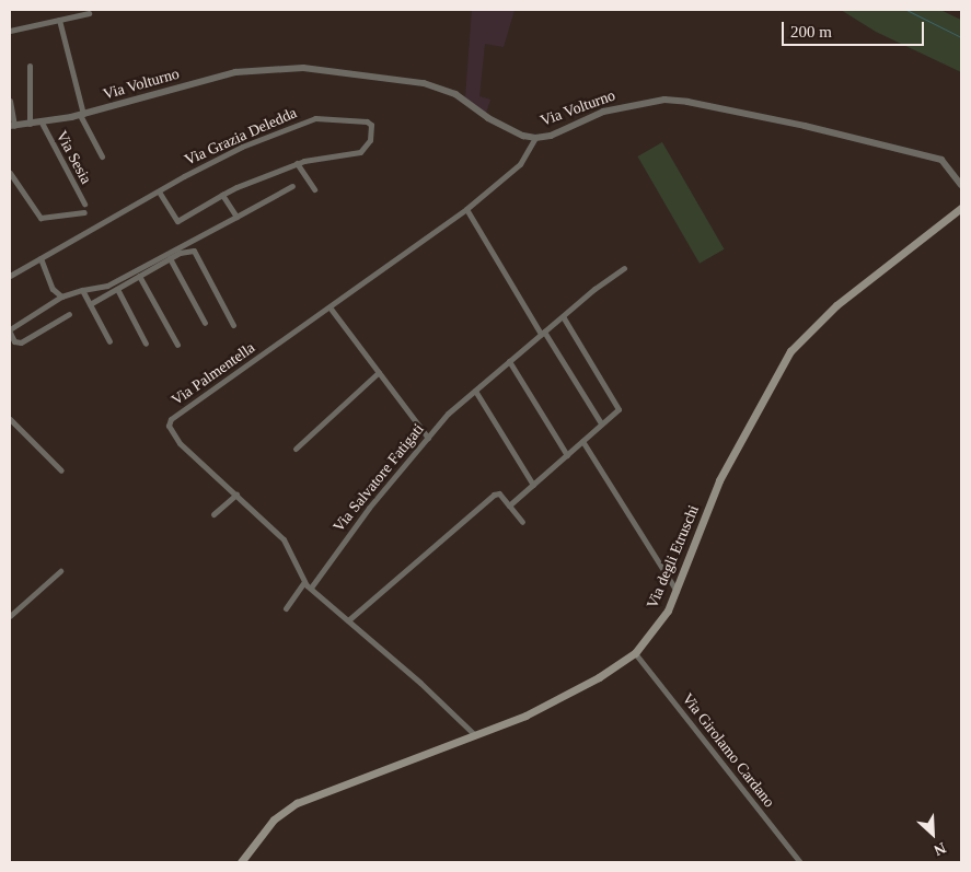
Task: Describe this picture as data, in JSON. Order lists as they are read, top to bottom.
{
  "streets": {
    "main road": ["Via degli Etruschi"],
    "street": [
      "Via Volturno",
      "Via Grazia Deledda",
      "Via Sesia",
      "Via Palmentella",
      "Via Salvatore Fatigati",
      "Via Girolamo Cardano"
    ]
  },
  "crossings": [
    ["Via Volturno", "Via Sesia"],
    ["Via Volturno", "Via Palmentella"],
    ["Via Palmentella", "Via Salvatore Fatigati"],
    ["Via Palmentella", "Via degli Etruschi"],
    ["Via degli Etruschi", "Via Girolamo Cardano"]
  ],
  "scale_bar": "200 m",
  "north": "bottom right"
}
